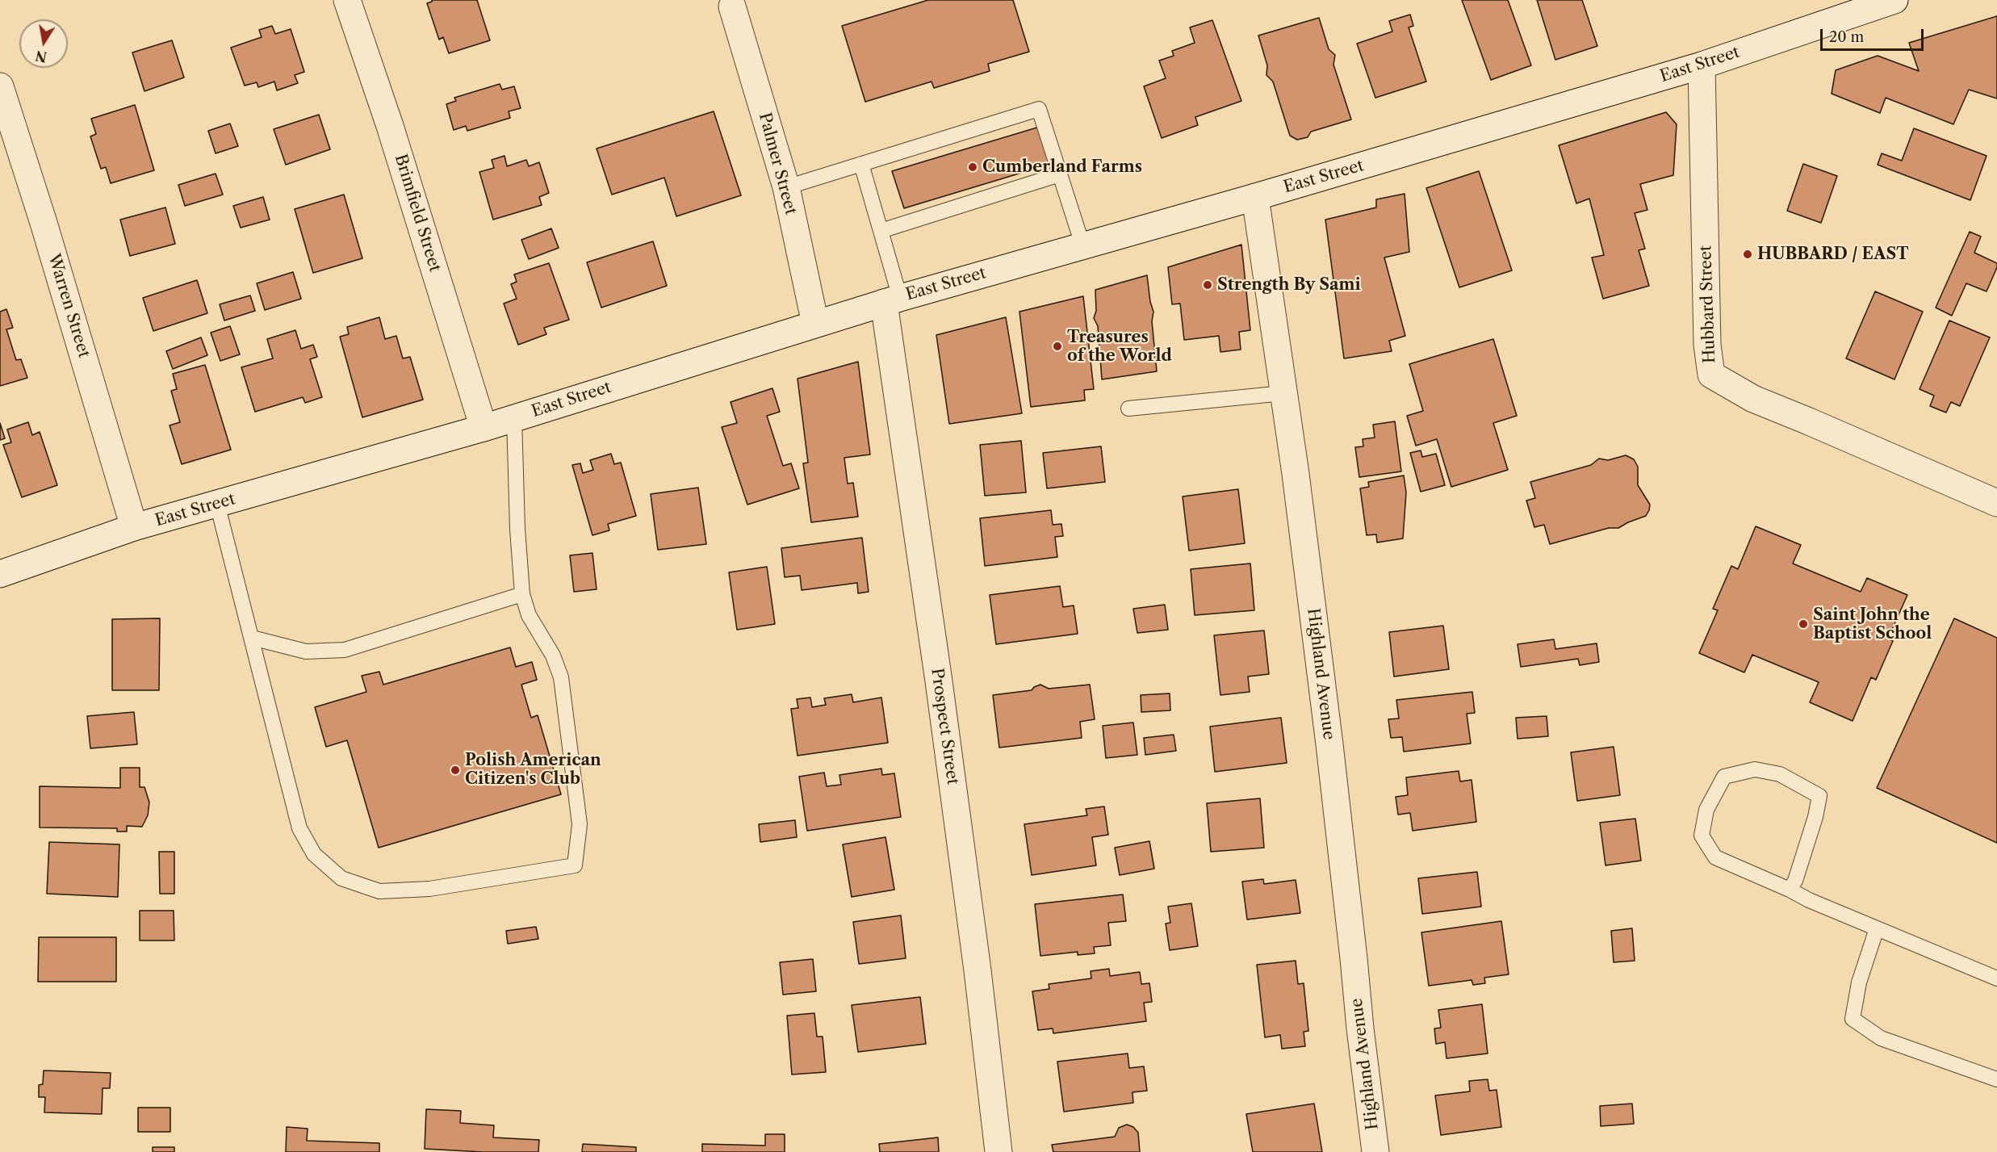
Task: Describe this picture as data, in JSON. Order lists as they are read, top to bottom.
{
  "streets": {
    "street": [
      "East Street",
      "Palmer Street",
      "Brimfield Street",
      "Hubbard Street",
      "Warren Street",
      "Highland Avenue",
      "Prospect Street"
    ]
  },
  "crossings": [
    ["East Street", "Palmer Street"],
    ["East Street", "Brimfield Street"],
    ["East Street", "Hubbard Street"],
    ["East Street", "Warren Street"],
    ["East Street", "Highland Avenue"],
    ["East Street", "Prospect Street"]
  ],
  "places": [
    "Cumberland Farms",
    "HUBBARD / EAST",
    "Strength By Sami",
    "Treasures of the World",
    "Saint John the Baptist School",
    "Polish American Citizen's Club"
  ],
  "scale_bar": "20 m",
  "north": "bottom"
}
